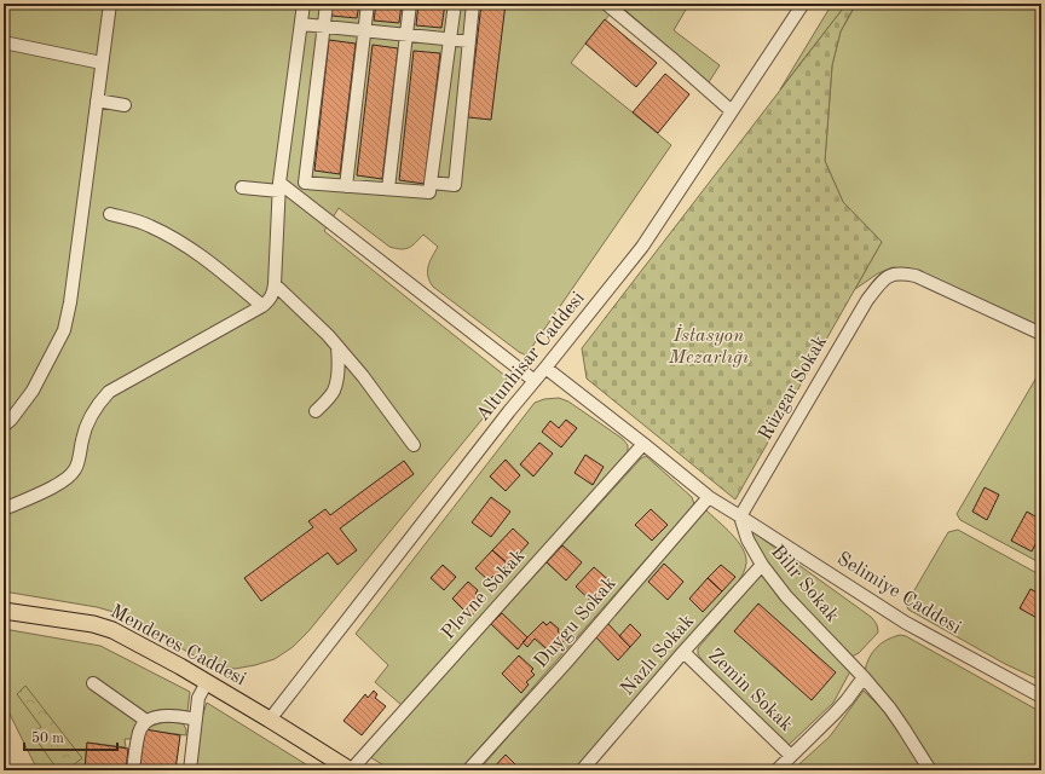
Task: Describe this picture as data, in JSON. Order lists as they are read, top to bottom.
{
  "streets": {
    "main road": ["Menderes Caddesi"],
    "street": [
      "Altunhisar Caddesi",
      "Rüzgar Sokak",
      "Bilir Sokak",
      "Selimiye Caddesi",
      "Plevne Sokak",
      "Duygu Sokak",
      "Nazlı Sokak",
      "Zemin Sokak"
    ]
  },
  "crossings": [
    ["Altunhisar Caddesi", "Menderes Caddesi"],
    ["Rüzgar Sokak", "Bilir Sokak"],
    ["Rüzgar Sokak", "Selimiye Caddesi"],
    ["Bilir Sokak", "Selimiye Caddesi"],
    ["Bilir Sokak", "Nazlı Sokak"],
    ["Plevne Sokak", "Menderes Caddesi"],
    ["Nazlı Sokak", "Zemin Sokak"]
  ],
  "parks": ["İstasyon Mezarlığı"],
  "scale_bar": "50 m"
}
